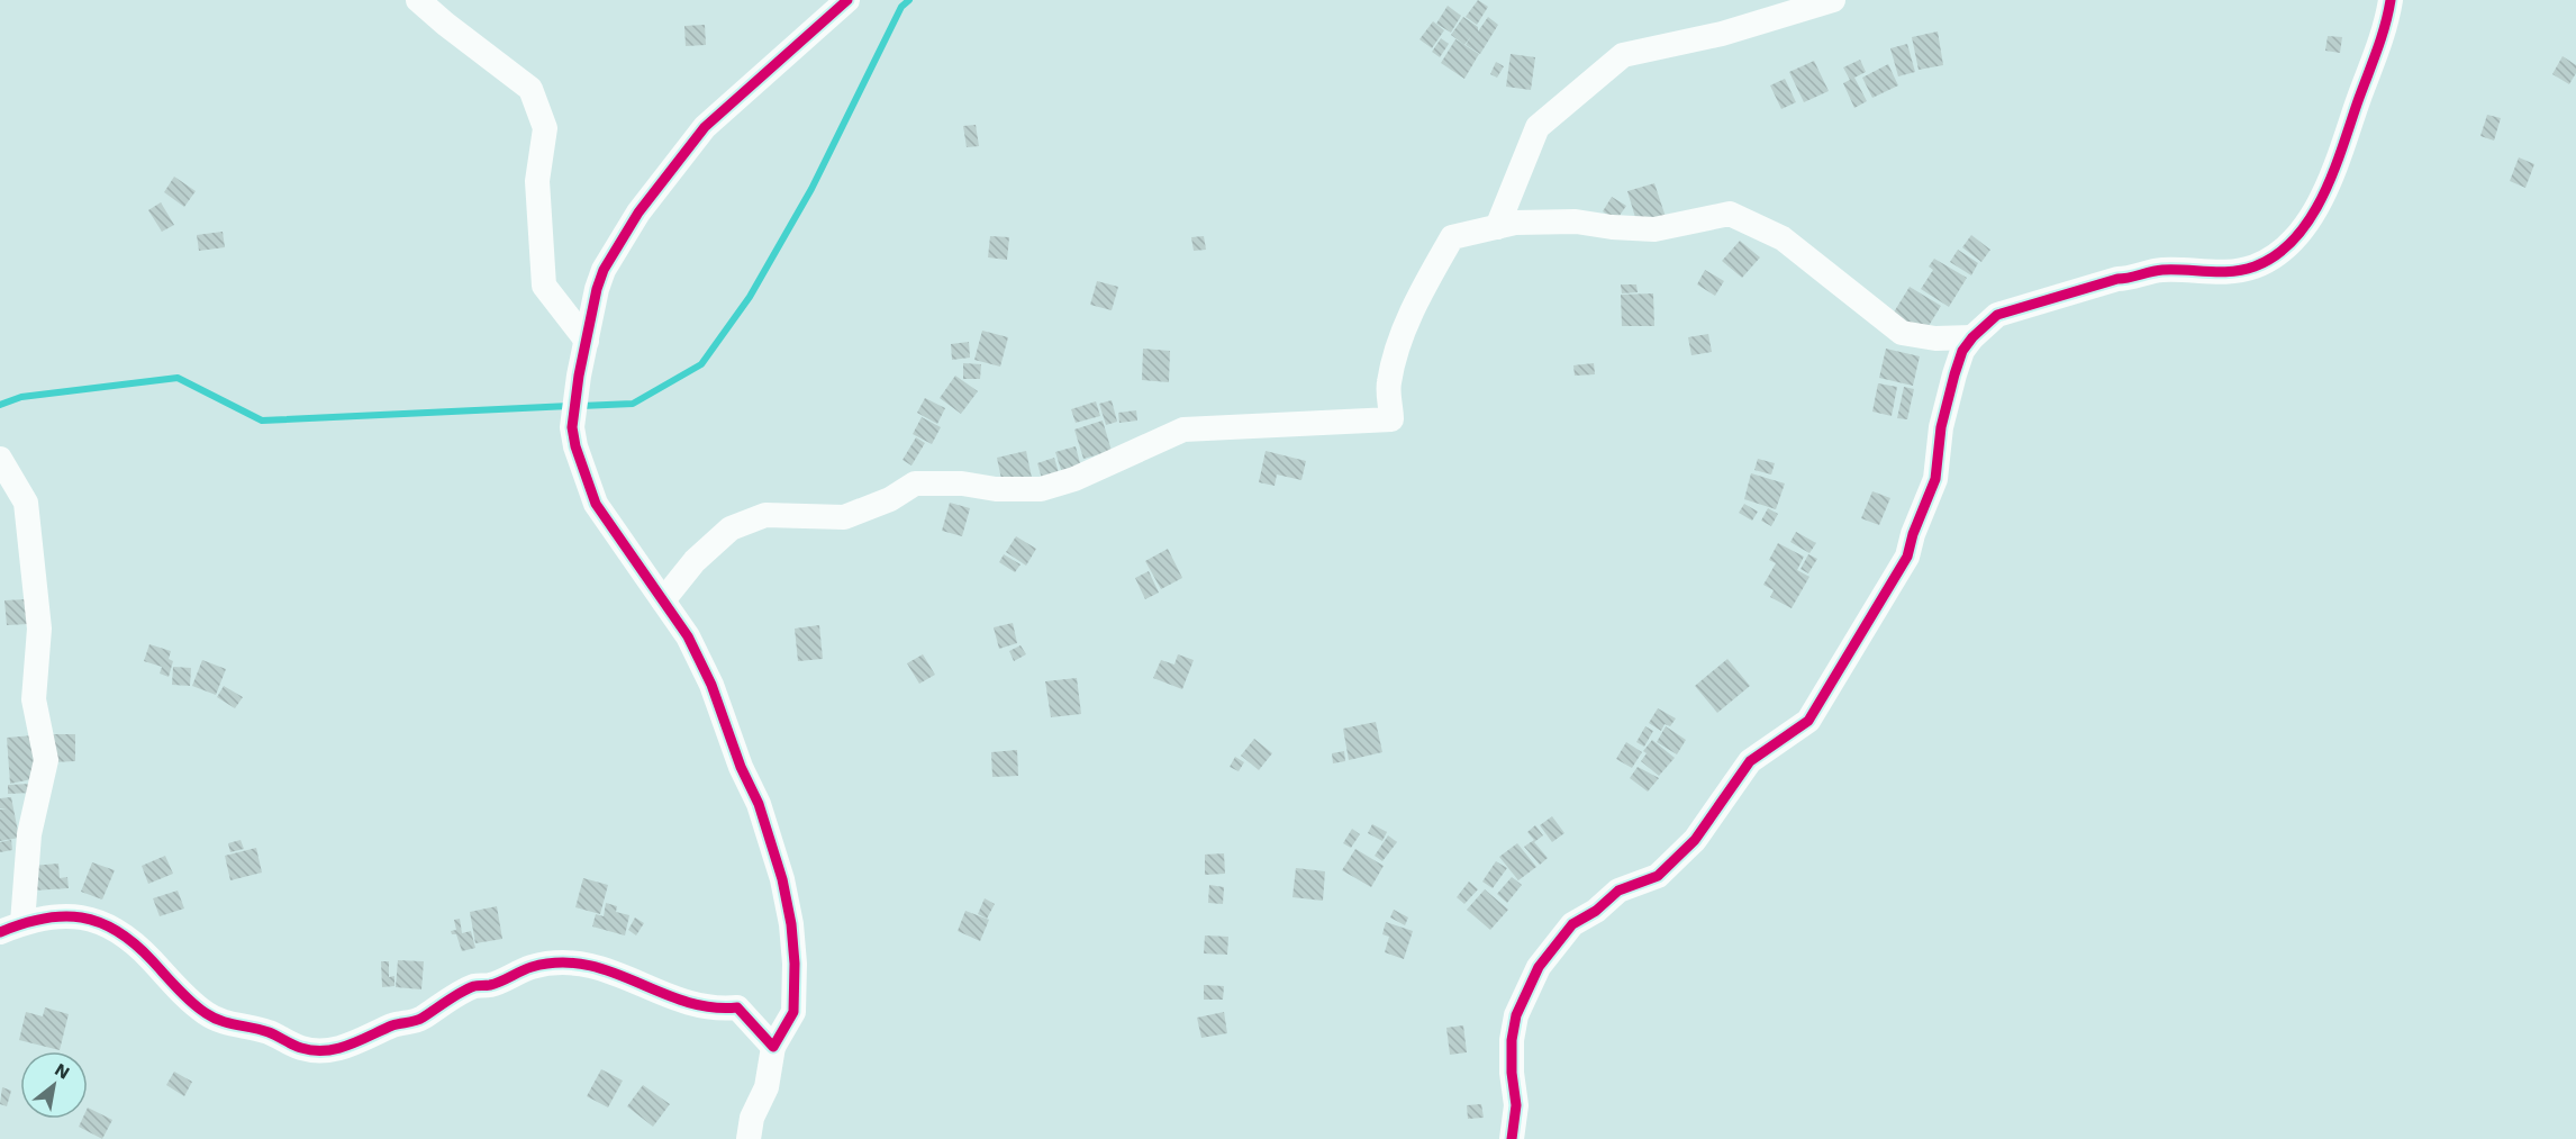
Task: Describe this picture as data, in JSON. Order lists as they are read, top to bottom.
{
  "north": "top right"
}
